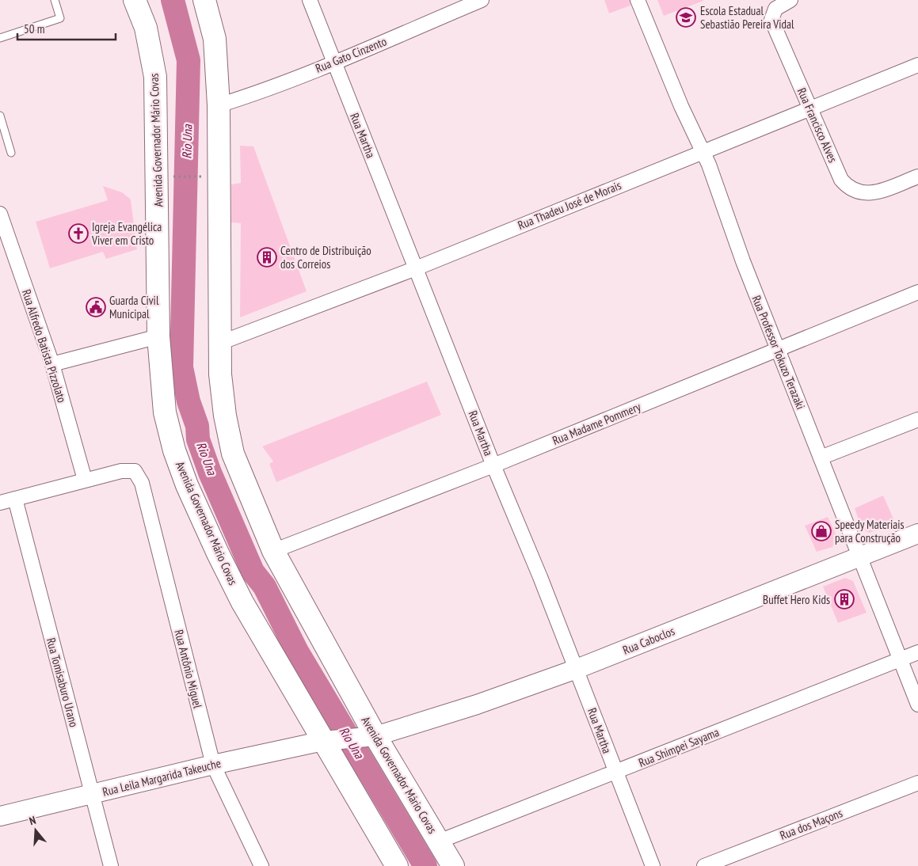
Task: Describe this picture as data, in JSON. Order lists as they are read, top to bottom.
{
  "streets": {
    "highway": ["Avenida Governador Mário Covas"],
    "street": [
      "Rua Gato Cinzento",
      "Rua Francisco Alves",
      "Rua Martha",
      "Rua Thadeu José de Morais",
      "Rua Alfredo Batista Pizzolato",
      "Rua Professor Tokuzo Terazaki",
      "Rua Madame Pommery",
      "Rua Caboclos",
      "Rua Antônio Miguel",
      "Rua Tomisaburo Urano",
      "Rua Shimpei Sayama",
      "Rua Leila Margarida Takeuche",
      "Rua dos Maçons"
    ]
  },
  "crossings": [
    ["Rua Gato Cinzento", "Rua Martha"],
    ["Rua Gato Cinzento", "Avenida Governador Mário Covas"],
    ["Rua Francisco Alves", "Rua Thadeu José de Morais"],
    ["Rua Martha", "Rua Thadeu José de Morais"],
    ["Rua Martha", "Rua Madame Pommery"],
    ["Rua Martha", "Rua Caboclos"],
    ["Rua Martha", "Rua Shimpei Sayama"],
    ["Avenida Governador Mário Covas", "Rua Thadeu José de Morais"],
    ["Avenida Governador Mário Covas", "Rua Madame Pommery"],
    ["Avenida Governador Mário Covas", "Rua Caboclos"],
    ["Avenida Governador Mário Covas", "Rua Shimpei Sayama"],
    ["Avenida Governador Mário Covas", "Rua Leila Margarida Takeuche"],
    ["Rua Thadeu José de Morais", "Rua Professor Tokuzo Terazaki"],
    ["Rua Alfredo Batista Pizzolato", "Rua Antônio Miguel"],
    ["Rua Professor Tokuzo Terazaki", "Rua Madame Pommery"],
    ["Rua Professor Tokuzo Terazaki", "Rua Caboclos"],
    ["Rua Professor Tokuzo Terazaki", "Rua Shimpei Sayama"],
    ["Rua Caboclos", "Rua Leila Margarida Takeuche"],
    ["Rua Antônio Miguel", "Rua Leila Margarida Takeuche"],
    ["Rua Tomisaburo Urano", "Rua Leila Margarida Takeuche"]
  ],
  "water": ["Rio Una"],
  "places": {
    "school or university": ["Escola Estadual Sebastião Pereira Vidal"],
    "church": ["Igreja Evangélica Viver em Cristo"],
    "building": ["Centro de Distribuição dos Correios", "Buffet Hero Kids"],
    "public building": ["Guarda Civil Municipal"],
    "shop": ["Speedy Materiais para Construção"]
  },
  "scale_bar": "50 m",
  "north": "top"
}
